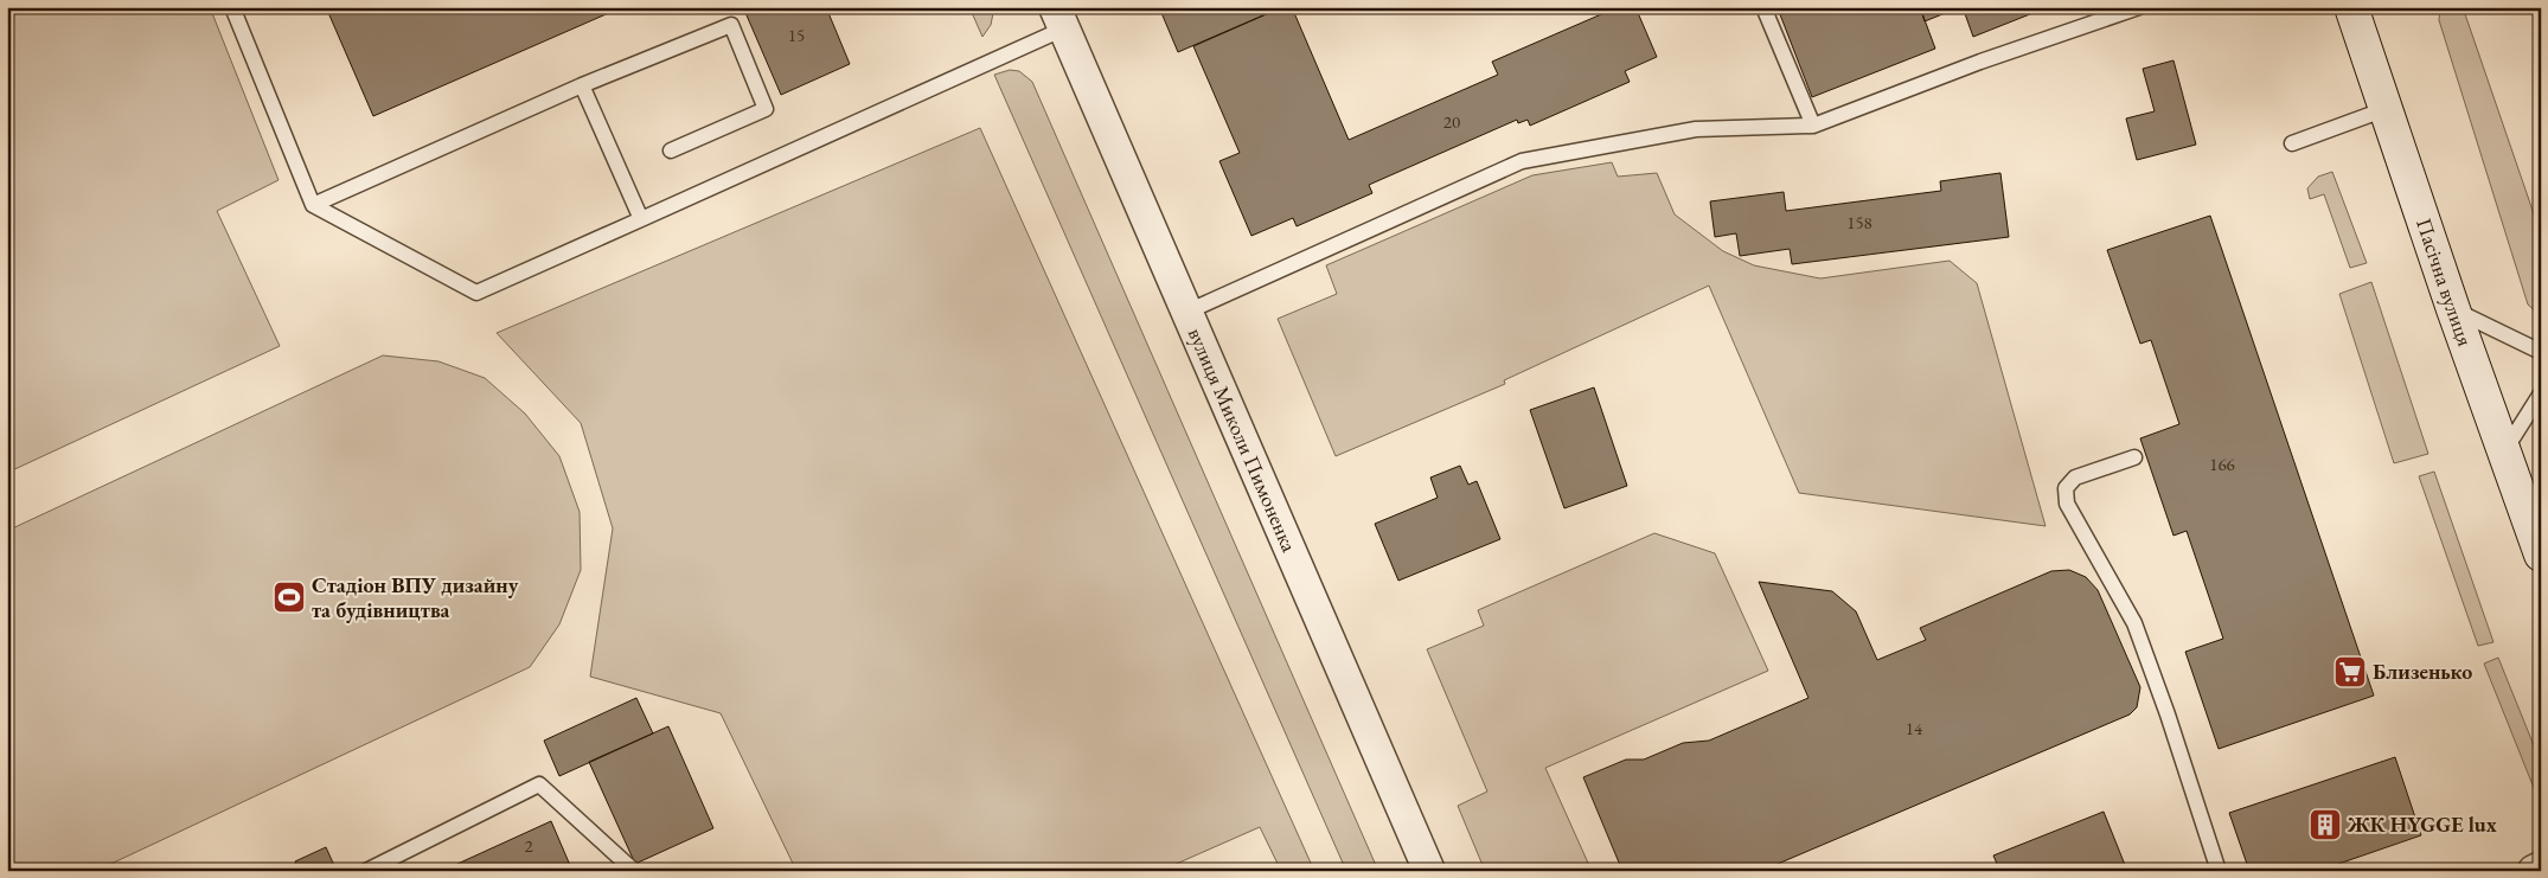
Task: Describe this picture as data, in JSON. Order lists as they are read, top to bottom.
{
  "streets": {
    "main road": ["Пасічна вулиця"],
    "street": ["вулиця Миколи Пимоненка"]
  },
  "places": {
    "sports": ["Стадіон ВПУ дизайну та будівництва"],
    "supermarket": ["Близенько"],
    "building": ["ЖК HYGGE lux"]
  },
  "house_numbers": [
    "15",
    "20",
    "158",
    "166",
    "14",
    "2"
  ]
}
